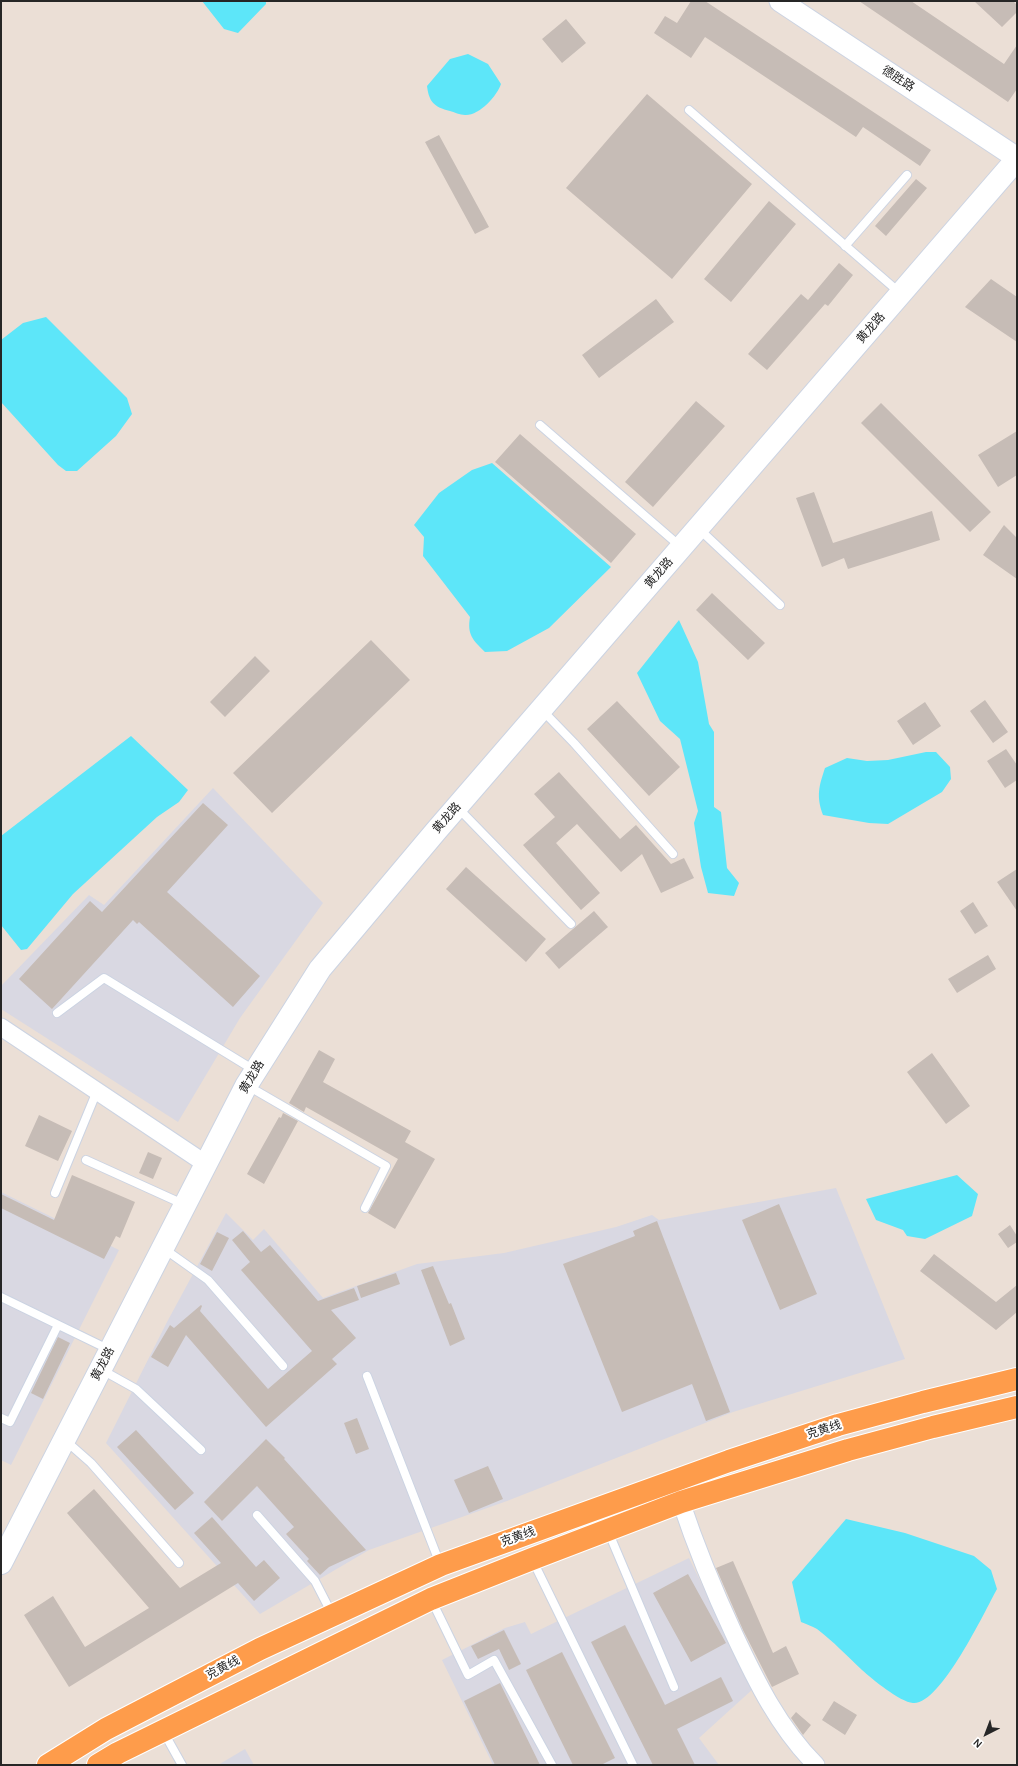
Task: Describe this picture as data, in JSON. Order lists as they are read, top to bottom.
{
  "streets": {
    "highway": ["克黄线"],
    "main road": ["黄龙路"],
    "street": ["德胜路"]
  },
  "crossings": [
    ["德胜路", "黄龙路"]
  ],
  "north": "bottom left"
}
